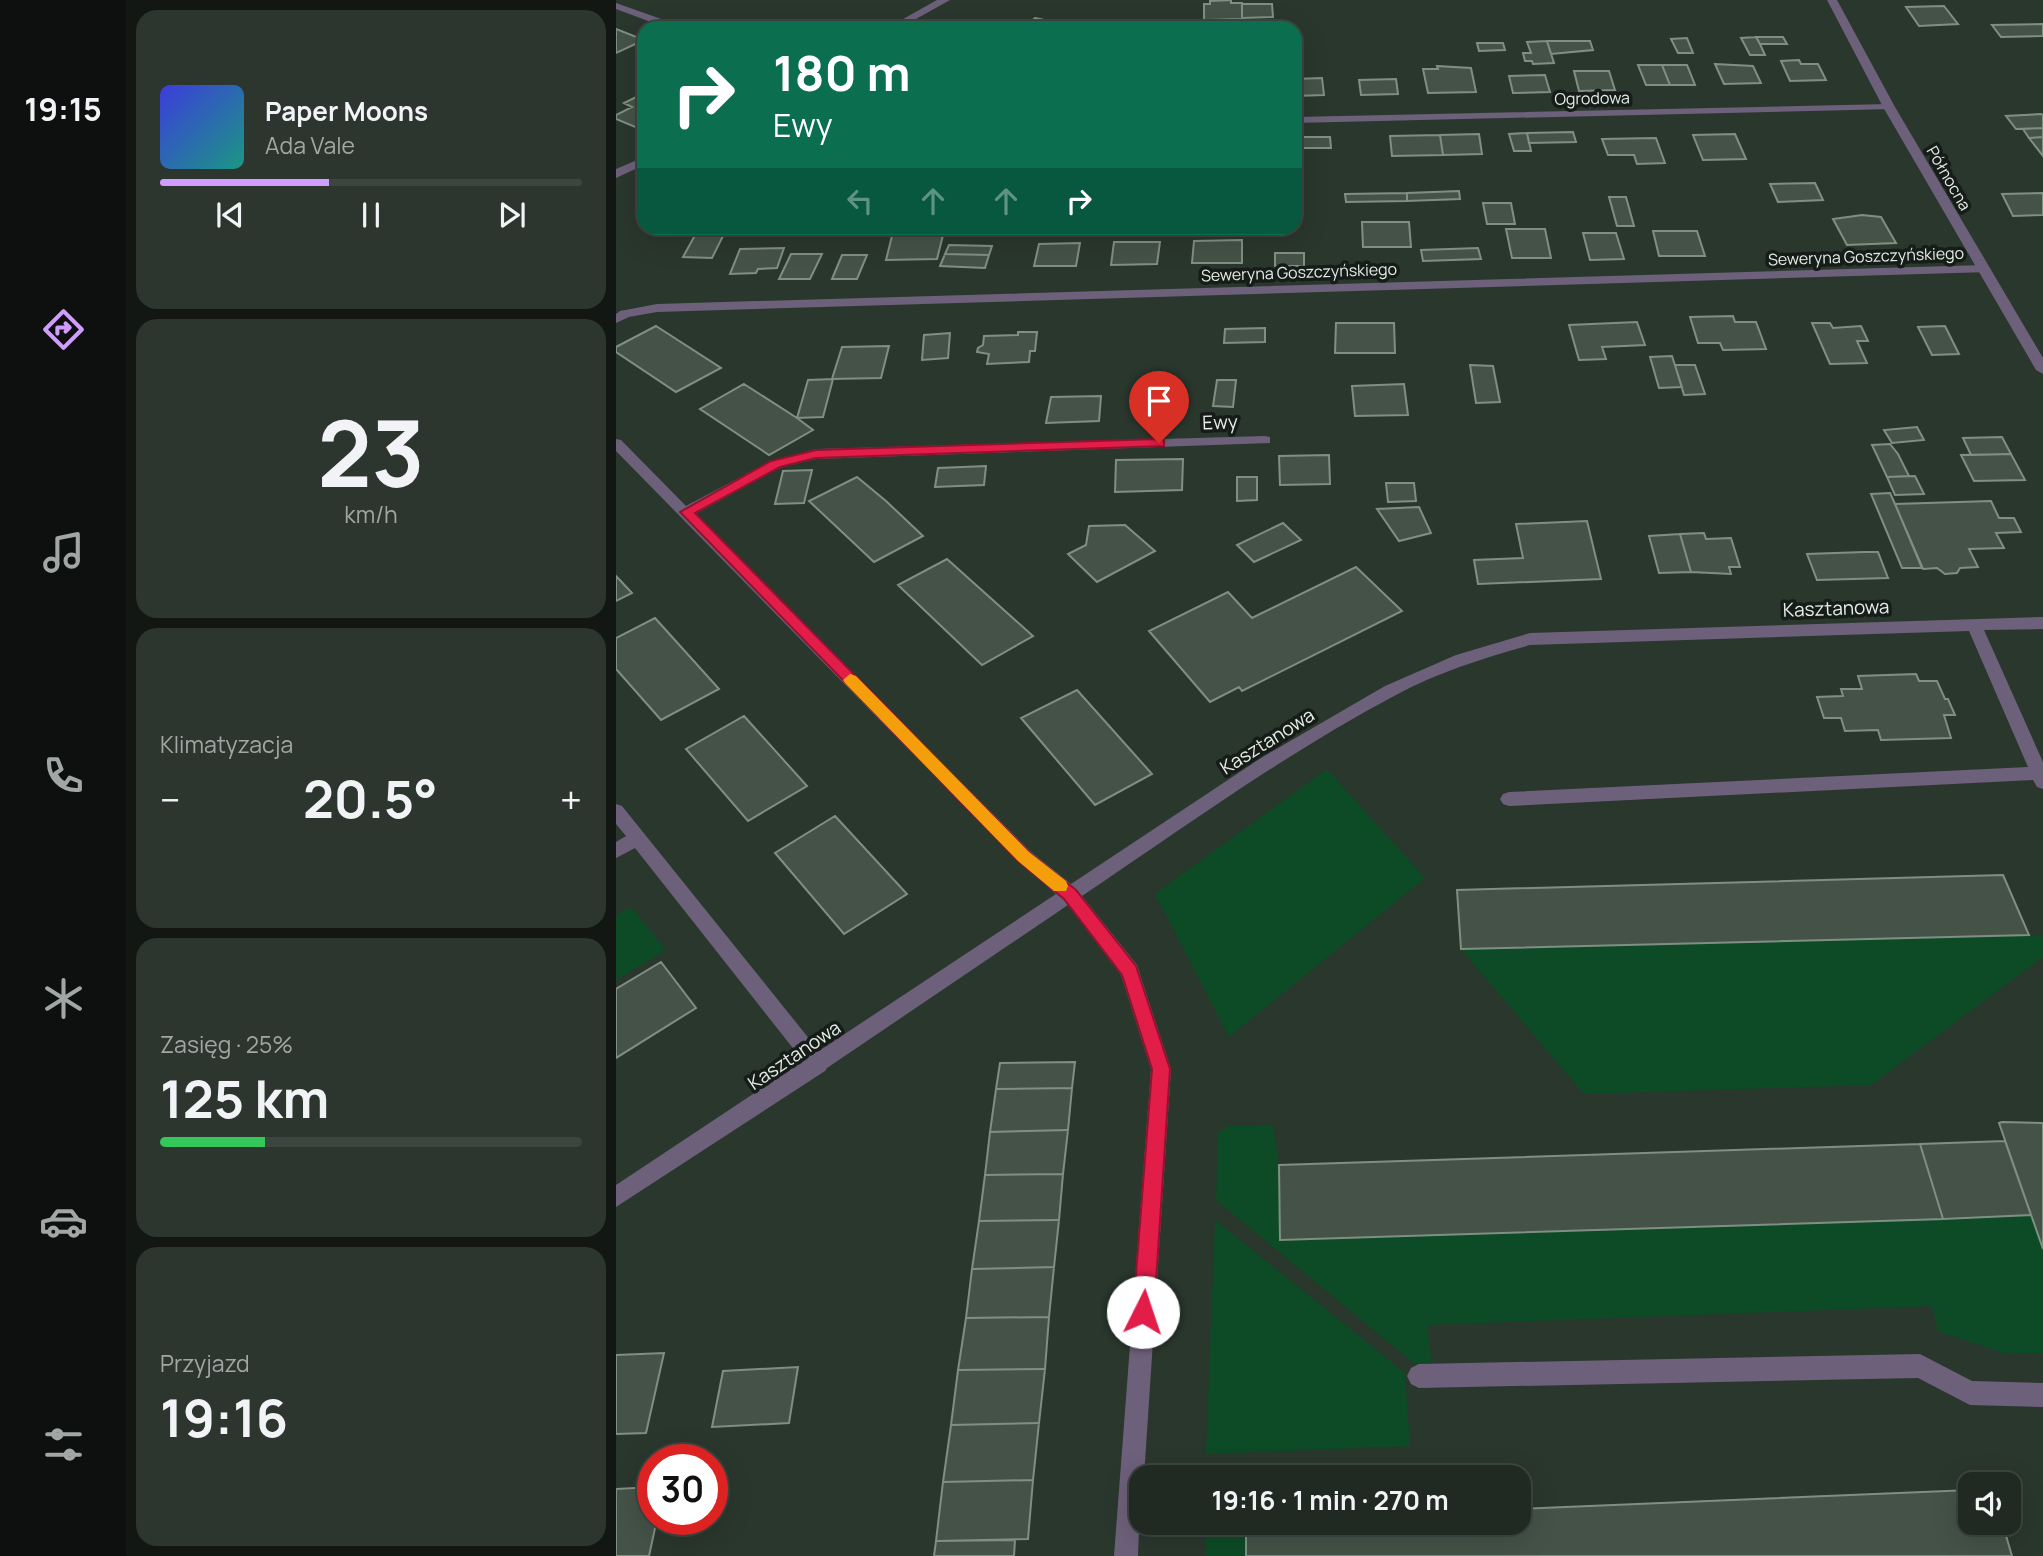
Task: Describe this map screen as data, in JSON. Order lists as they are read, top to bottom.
{
  "streets": {
    "street": [
      "Ogrodowa",
      "Północna",
      "Seweryna Goszczyńskiego",
      "Ewy",
      "Kasztanowa"
    ]
  },
  "crossings": [
    ["Ogrodowa", "Północna"],
    ["Północna", "Seweryna Goszczyńskiego"]
  ],
  "page": {
    "tabs": "19:15",
    "turn": ["180 m", "Ewy"],
    "song": ["Paper Moons", "Ada Vale"],
    "tile": [
      ["23", "km/h"],
      "Klimatyzacja",
      ["Zasięg · 25%", "125 km"],
      ["Przyjazd", "19:16"]
    ],
    "heat": ["−", "20.5°", "+"],
    "limit": "30",
    "trip": "19:16 · 1 min · 270 m"
  }
}
